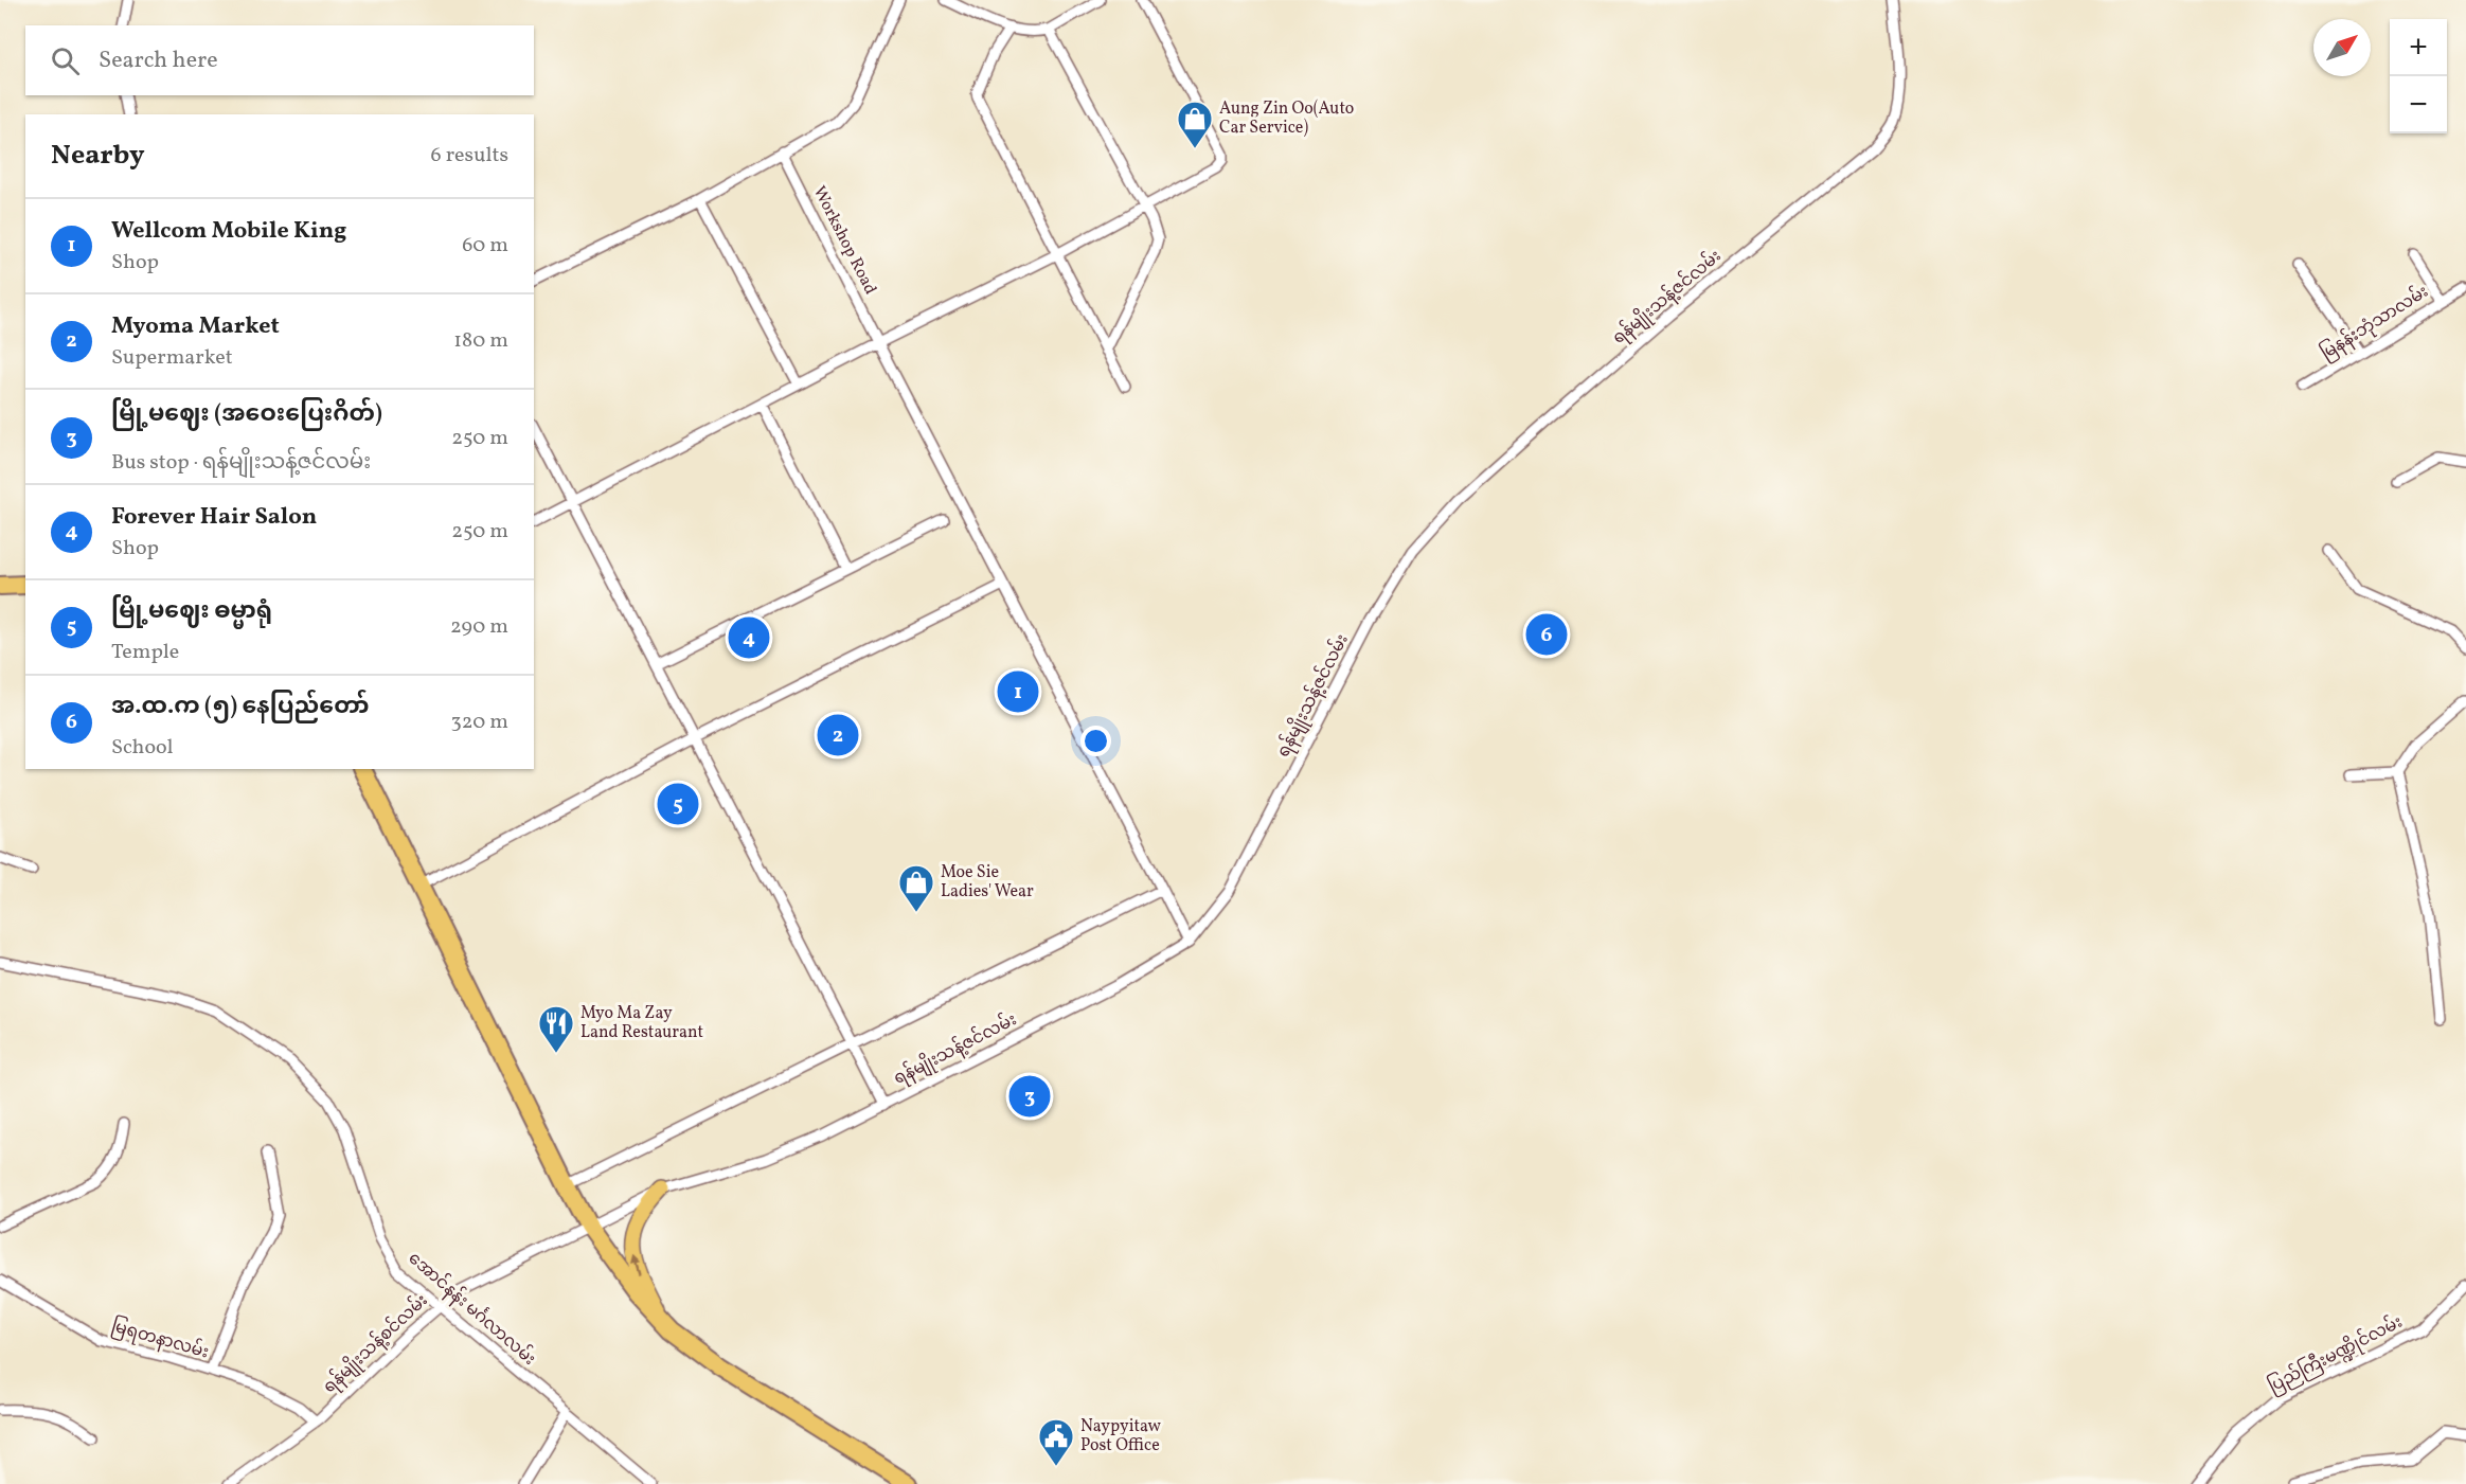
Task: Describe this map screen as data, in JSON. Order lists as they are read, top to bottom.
{
  "streets": {
    "street": [
      "Workshop Road",
      "ရန်မျိုးသန့်ဇင်လမ်း",
      "မြနန်းဘုံသာလမ်း",
      "အောင်နန်း မင်္ဂလာလမ်း",
      "မြရတနာလမ်း",
      "ရန်မျိုးသန့်စင်လမ်း",
      "ပြည်ကြီးမဏ္ဍိုင်လမ်း"
    ]
  },
  "crossings": [
    ["Workshop Road", "ရန်မျိုးသန့်ဇင်လမ်း"],
    ["ရန်မျိုးသန့်ဇင်လမ်း", "ရန်မျိုးသန့်စင်လမ်း"],
    ["အောင်နန်း မင်္ဂလာလမ်း", "ရန်မျိုးသန့်စင်လမ်း"],
    ["မြရတနာလမ်း", "ရန်မျိုးသန့်စင်လမ်း"]
  ],
  "places": {
    "shop": ["Aung Zin Oo(Auto Car Service)", "Moe Sie Ladies' Wear"],
    "restaurant": ["Myo Ma Zay Land Restaurant"],
    "public building": ["Naypyitaw Post Office"]
  },
  "north": "top right",
  "page": {
    "map_buttons": ["+", "−"],
    "search": "Search here",
    "heading": ["Nearby", "6 results"],
    "list": [
      {
        "mark": "1",
        "name": "Wellcom Mobile King",
        "note": "Shop",
        "value": "60 m"
      },
      {
        "mark": "2",
        "name": "Myoma Market",
        "note": "Supermarket",
        "value": "180 m"
      },
      {
        "mark": "3",
        "name": "မြို့မဈေး (အဝေးပြေးဂိတ်)",
        "note": "Bus stop · ရန်မျိုးသန့်ဇင်လမ်း",
        "value": "250 m"
      },
      {
        "mark": "4",
        "name": "Forever Hair Salon",
        "note": "Shop",
        "value": "250 m"
      },
      {
        "mark": "5",
        "name": "မြို့မဈေး ဓမ္မာရုံ",
        "note": "Temple",
        "value": "290 m"
      },
      {
        "mark": "6",
        "name": "အ.ထ.က (၅) နေပြည်တော်",
        "note": "School",
        "value": "320 m"
      }
    ],
    "pins": [
      "6",
      "4",
      "1",
      "2",
      "5",
      "3"
    ]
  }
}
